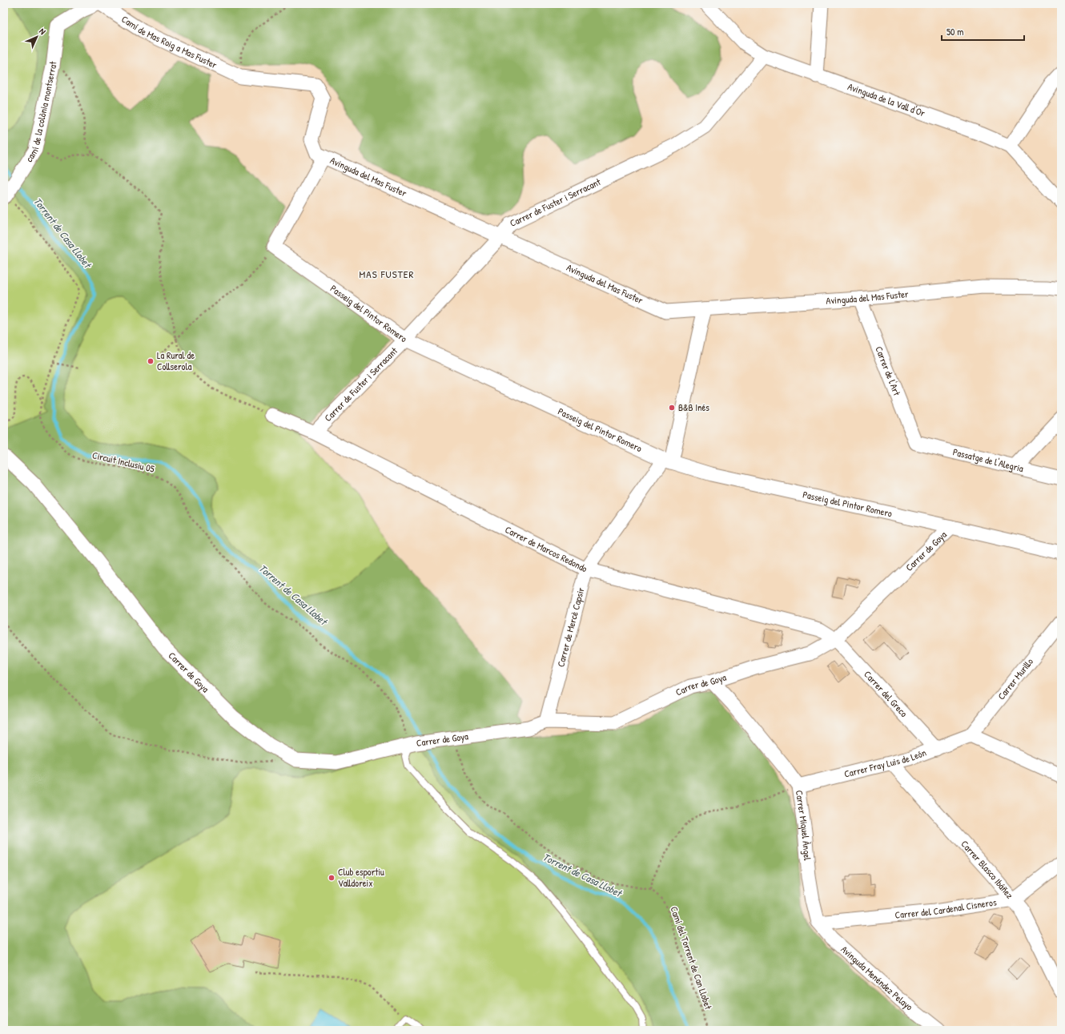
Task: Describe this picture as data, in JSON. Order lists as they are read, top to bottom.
{
  "streets": {
    "street": [
      "Camí de Mas Roig a Mas Fuster",
      "Avinguda de la Vall d'Or",
      "camí de la colònia montserrat",
      "Avinguda del Mas Fuster",
      "Carrer de Fuster i Serracant",
      "Passeig del Pintor Romero",
      "Carrer de l'Art",
      "Passatge de l'Alegria",
      "Carrer de Marcos Redondo",
      "Carrer de Goya",
      "Carrer de Mercè Capsir",
      "Carrer Murillo",
      "Carrer del Greco",
      "Carrer Fray Luis de León",
      "Carrer Miquel Àngel",
      "Carrer Blasco Ibáñez",
      "Carrer del Cardenal Cisneros",
      "Avinguda Menéndez Pelayo"
    ],
    "path": ["Circuit Inclusiu 05", "Camí del Torrent de Can Llobet"]
  },
  "crossings": [
    ["Camí de Mas Roig a Mas Fuster", "Avinguda del Mas Fuster"],
    ["Avinguda de la Vall d'Or", "Carrer de Fuster i Serracant"],
    ["camí de la colònia montserrat", "Circuit Inclusiu 05"],
    ["Avinguda del Mas Fuster", "Carrer de Fuster i Serracant"],
    ["Avinguda del Mas Fuster", "Carrer de l'Art"],
    ["Avinguda del Mas Fuster", "Carrer de Mercè Capsir"],
    ["Carrer de Fuster i Serracant", "Passeig del Pintor Romero"],
    ["Carrer de Fuster i Serracant", "Carrer de Marcos Redondo"],
    ["Passeig del Pintor Romero", "Carrer de Goya"],
    ["Passeig del Pintor Romero", "Carrer de Mercè Capsir"],
    ["Carrer de l'Art", "Passatge de l'Alegria"],
    ["Circuit Inclusiu 05", "Carrer de Goya"],
    ["Carrer de Marcos Redondo", "Carrer de Goya"],
    ["Carrer de Marcos Redondo", "Carrer de Mercè Capsir"],
    ["Carrer de Marcos Redondo", "Carrer del Greco"],
    ["Carrer de Goya", "Carrer de Mercè Capsir"],
    ["Carrer de Goya", "Carrer del Greco"],
    ["Carrer de Goya", "Carrer Miquel Àngel"],
    ["Carrer Murillo", "Carrer Fray Luis de León"],
    ["Carrer del Greco", "Carrer Fray Luis de León"],
    ["Carrer Fray Luis de León", "Carrer Miquel Àngel"],
    ["Carrer Fray Luis de León", "Carrer Blasco Ibáñez"],
    ["Carrer Miquel Àngel", "Carrer del Cardenal Cisneros"],
    ["Carrer Miquel Àngel", "Avinguda Menéndez Pelayo"],
    ["Carrer Blasco Ibáñez", "Carrer del Cardenal Cisneros"],
    ["Carrer del Cardenal Cisneros", "Avinguda Menéndez Pelayo"]
  ],
  "districts": ["MAS FUSTER"],
  "water": ["Torrent de Casa Llobet"],
  "places": ["La Rural de Collserola", "B&B Inés", "Club esportiu Valldoreix"],
  "scale_bar": "50 m",
  "north": "top right"
}
